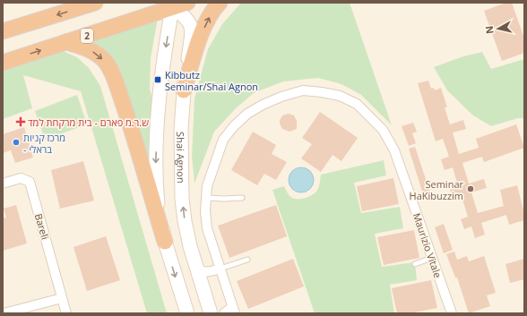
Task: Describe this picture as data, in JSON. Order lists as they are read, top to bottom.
{
  "streets": {
    "highway": ["2"],
    "main road": ["Shai Agnon"],
    "street": ["Bareli", "Maurizio Vitale"]
  },
  "crossings": [
    ["2", "Shai Agnon"]
  ],
  "places": {
    "transit": ["Kibbutz Seminar/Shai Agnon"],
    "health": ["ש.ר.מ פארם - בית מרקחת למד"],
    "other": ["מרכז קניות - בראלי", "Seminar HaKibuzzim"]
  },
  "north": "left"
}
